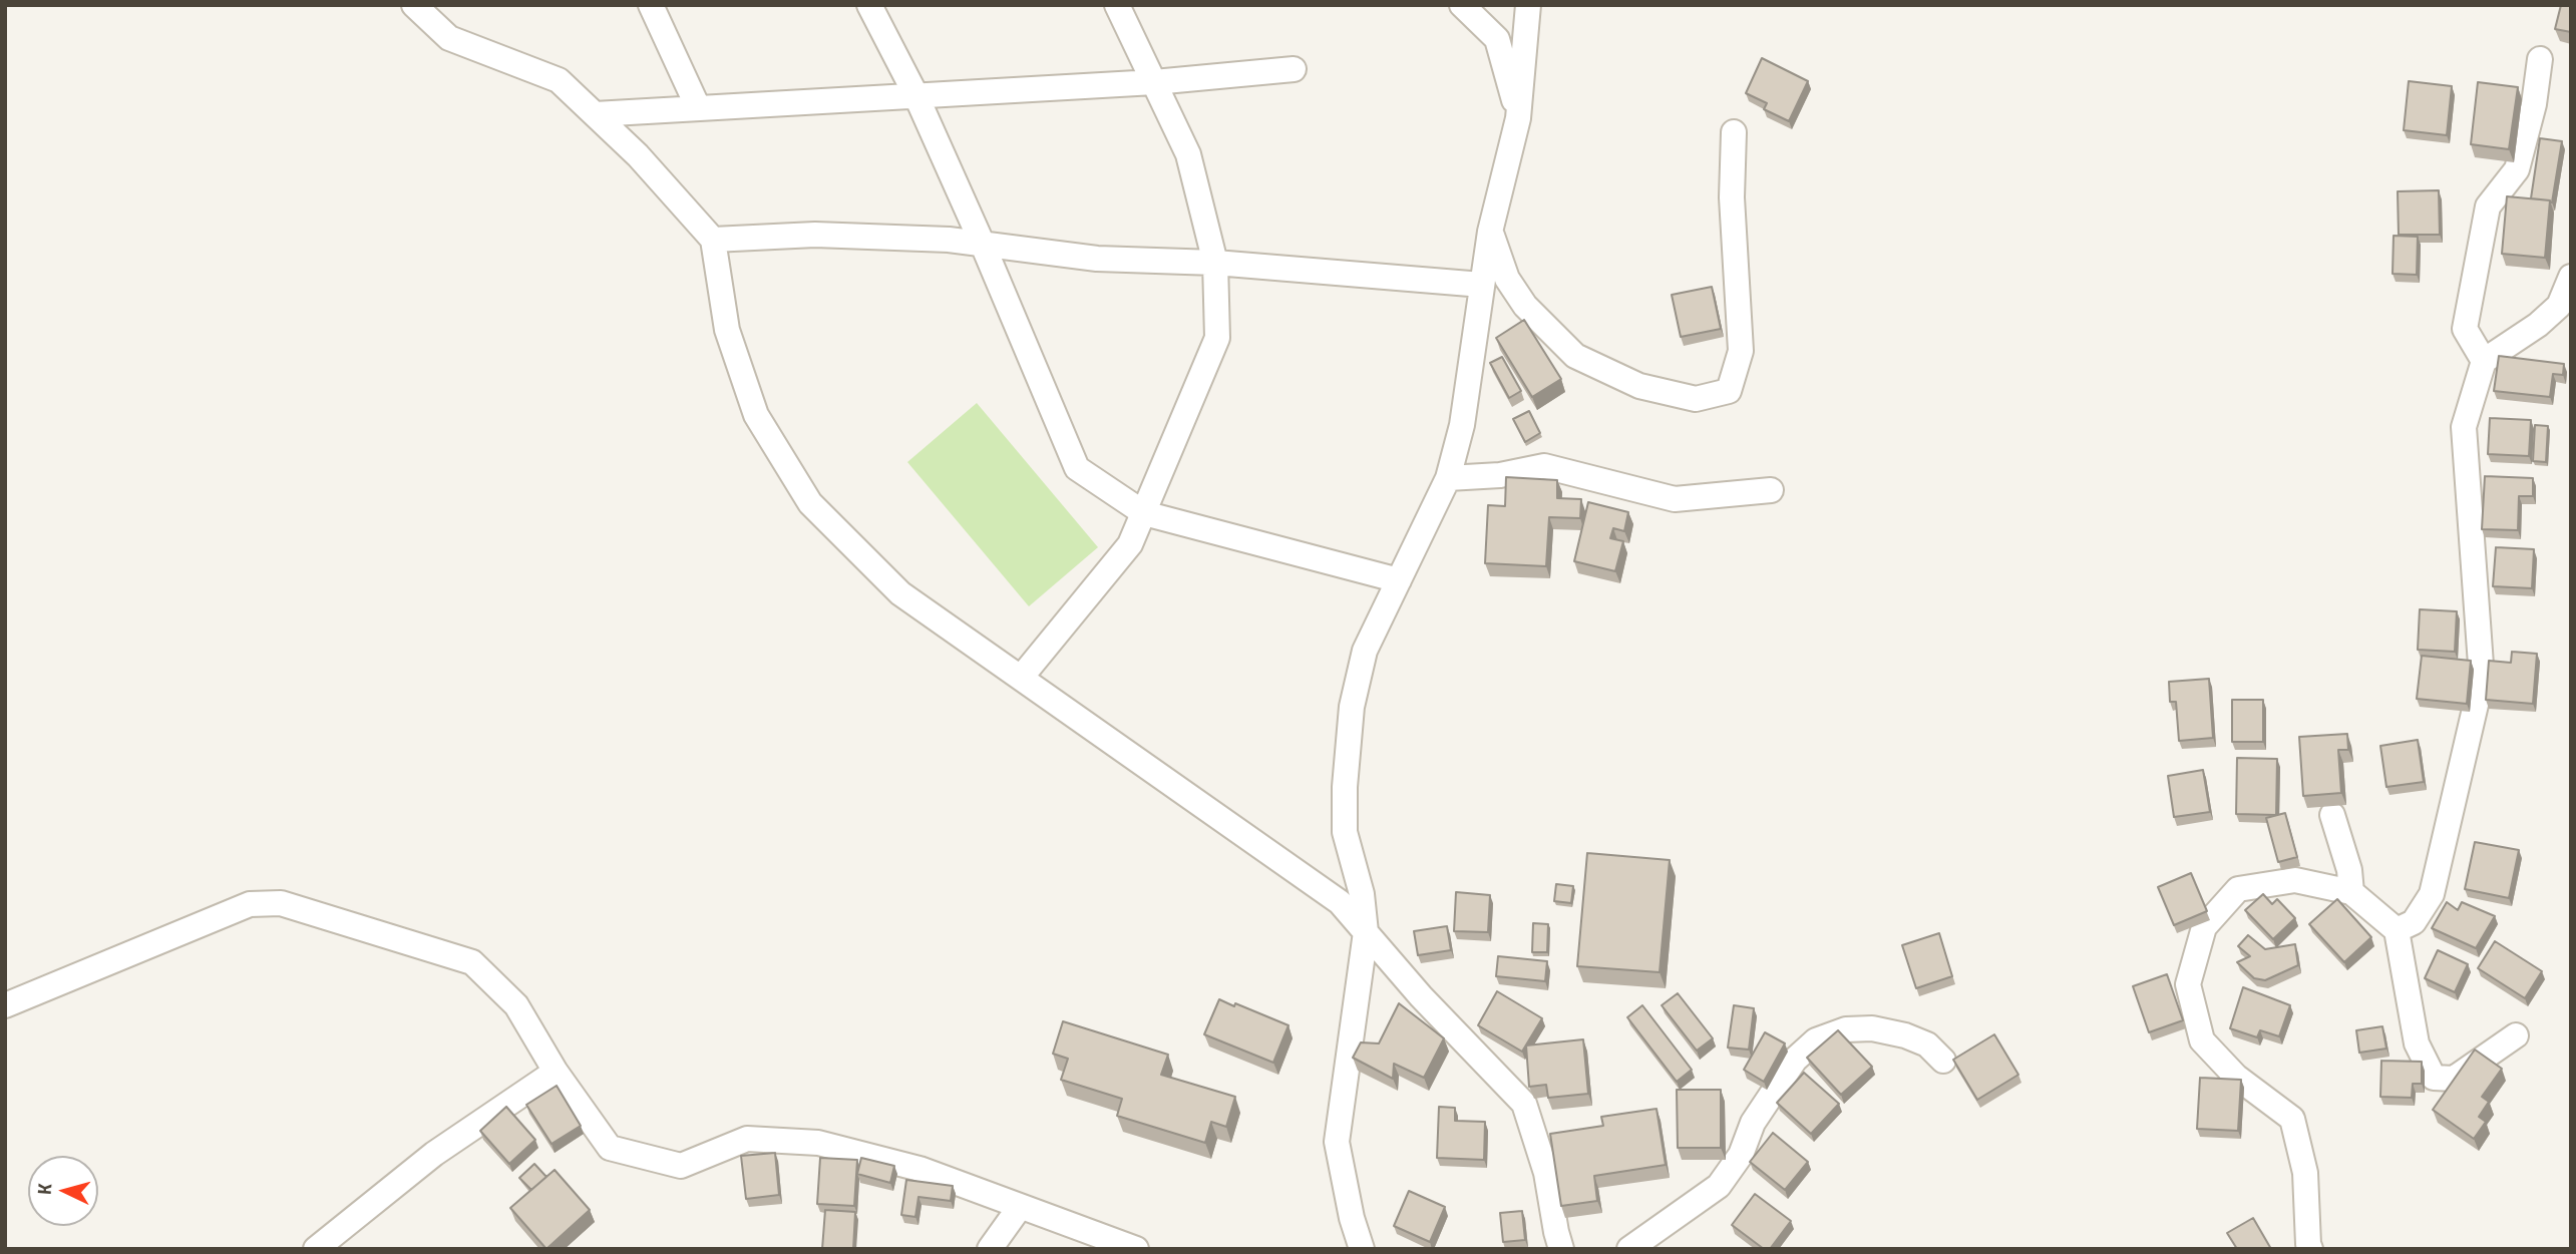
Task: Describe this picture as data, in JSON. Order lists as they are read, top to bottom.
{
  "north": "left"
}
